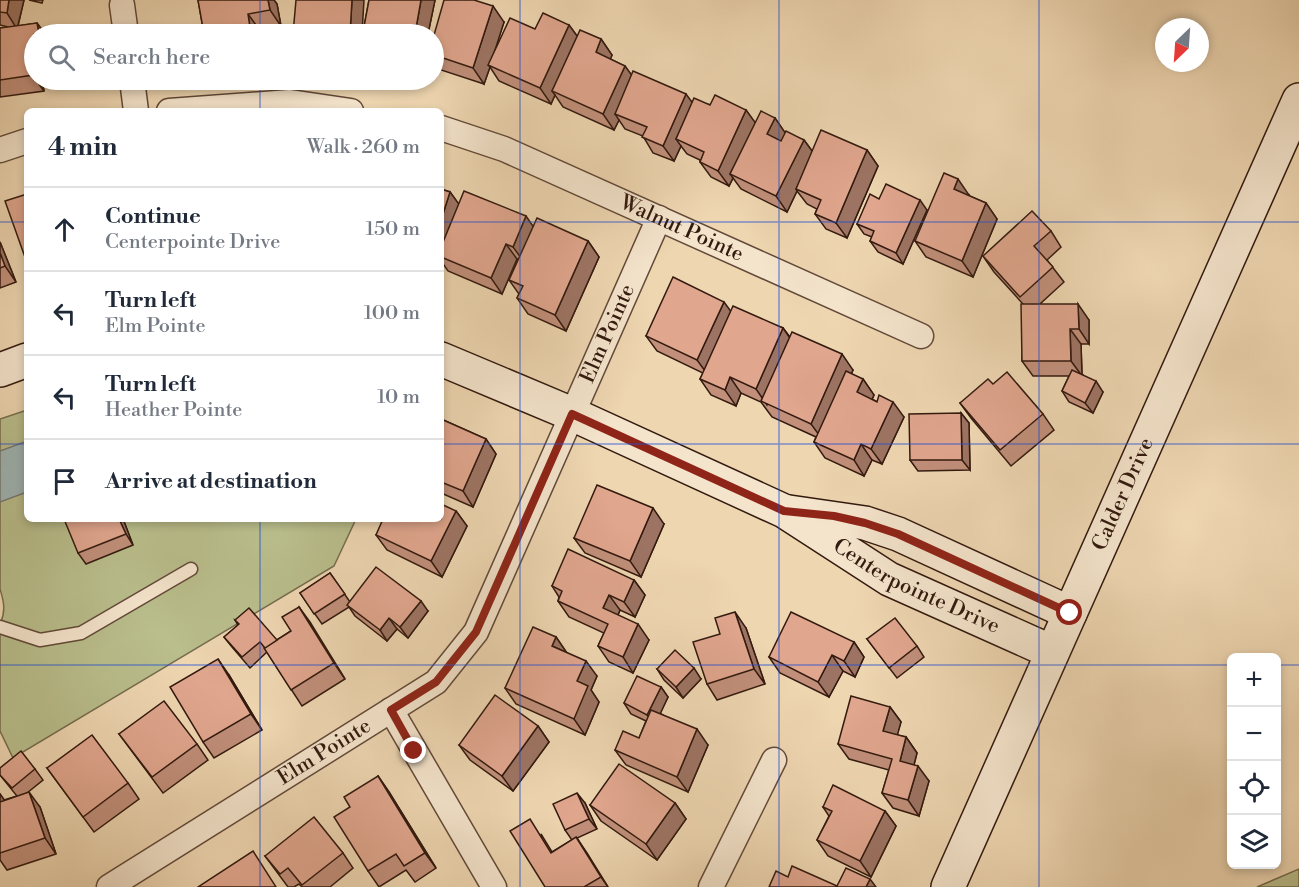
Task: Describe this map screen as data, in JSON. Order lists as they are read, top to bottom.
{
  "streets": {
    "street": [
      "Walnut Pointe",
      "Elm Pointe",
      "Calder Drive",
      "Centerpointe Drive"
    ]
  },
  "crossings": [
    ["Walnut Pointe", "Elm Pointe"],
    ["Elm Pointe", "Centerpointe Drive"],
    ["Calder Drive", "Centerpointe Drive"]
  ],
  "north": "bottom left",
  "page": {
    "search": "Search here",
    "heading": ["4 min", "Walk · 260 m"],
    "list": [
      ["Continue", "Centerpointe Drive", "150 m"],
      ["Turn left", "Elm Pointe", "100 m"],
      ["Turn left", "Heather Pointe", "10 m"],
      "Arrive at destination"
    ],
    "map_buttons": ["+", "−"]
  }
}
